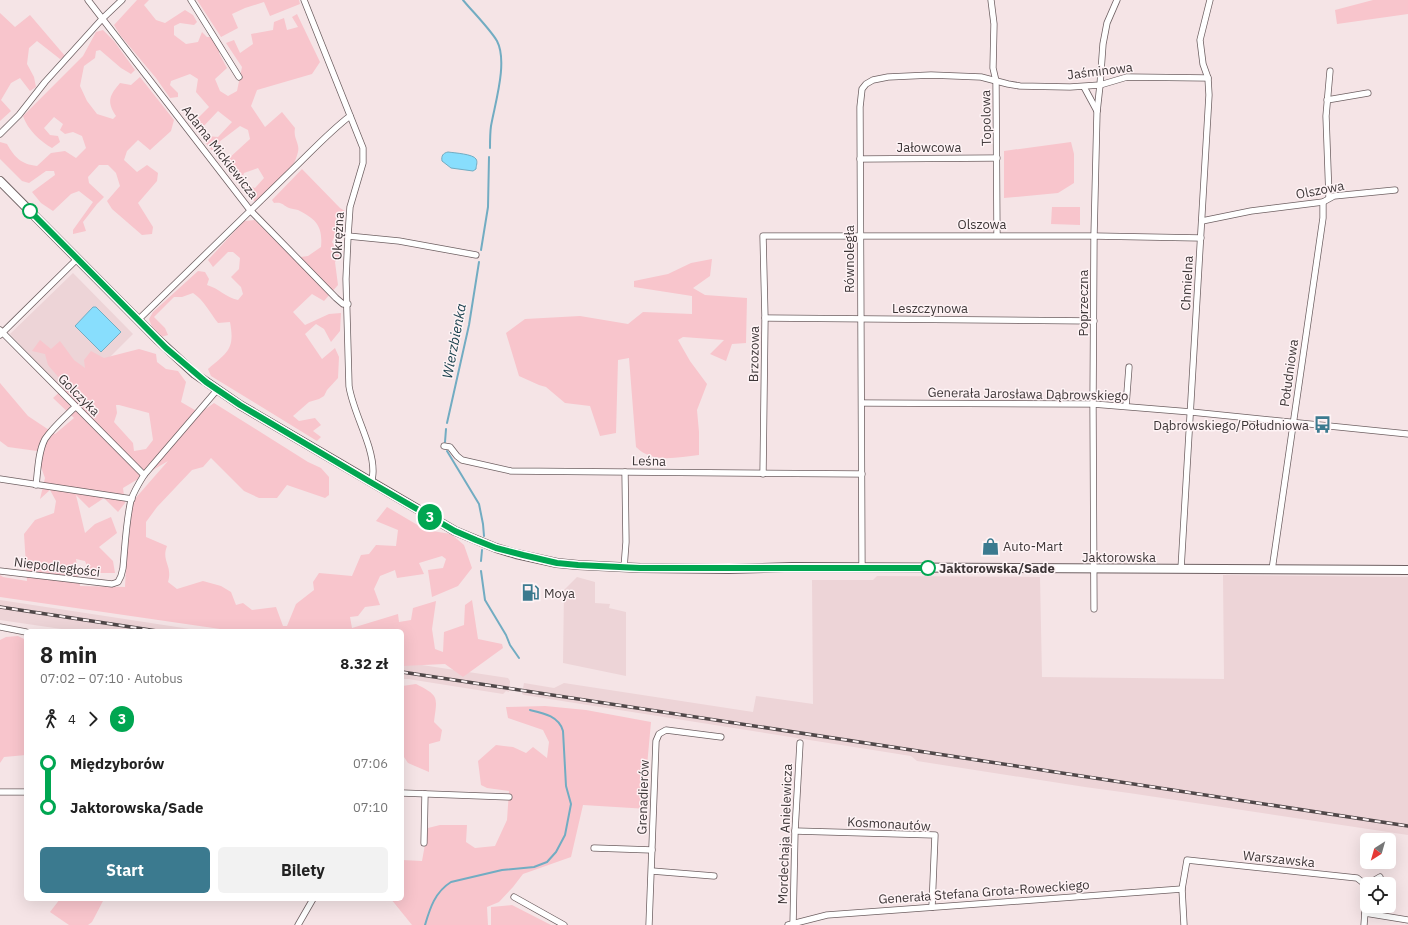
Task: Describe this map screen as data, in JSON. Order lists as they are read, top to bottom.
{
  "streets": {
    "main road": ["Jaktorowska"],
    "street": [
      "Jaśminowa",
      "Topolowa",
      "Jałowcowa",
      "Adama Mickiewicza",
      "Olszowa",
      "Okrężna",
      "Równoległa",
      "Chmielna",
      "Poprzeczna",
      "Leszczynowa",
      "Brzozowa",
      "Południowa",
      "Generała Jarosława Dąbrowskiego",
      "Golczyka",
      "Leśna",
      "Niepodległości",
      "Grenadierów",
      "Kosmonautów",
      "Mordechaja Anielewicza",
      "Warszawska",
      "Generała Stefana Grota-Roweckiego"
    ]
  },
  "crossings": [
    ["Jaśminowa", "Topolowa"],
    ["Jaśminowa", "Równoległa"],
    ["Jaśminowa", "Chmielna"],
    ["Jaśminowa", "Poprzeczna"],
    ["Topolowa", "Jałowcowa"],
    ["Topolowa", "Olszowa"],
    ["Topolowa", "Równoległa"],
    ["Jałowcowa", "Równoległa"],
    ["Adama Mickiewicza", "Okrężna"],
    ["Olszowa", "Równoległa"],
    ["Olszowa", "Chmielna"],
    ["Olszowa", "Poprzeczna"],
    ["Olszowa", "Brzozowa"],
    ["Olszowa", "Południowa"],
    ["Okrężna", "Jaktorowska"],
    ["Równoległa", "Leszczynowa"],
    ["Równoległa", "Generała Jarosława Dąbrowskiego"],
    ["Równoległa", "Leśna"],
    ["Równoległa", "Jaktorowska"],
    ["Chmielna", "Generała Jarosława Dąbrowskiego"],
    ["Chmielna", "Jaktorowska"],
    ["Poprzeczna", "Leszczynowa"],
    ["Poprzeczna", "Generała Jarosława Dąbrowskiego"],
    ["Poprzeczna", "Jaktorowska"],
    ["Leszczynowa", "Brzozowa"],
    ["Brzozowa", "Leśna"],
    ["Południowa", "Generała Jarosława Dąbrowskiego"],
    ["Południowa", "Jaktorowska"],
    ["Kosmonautów", "Mordechaja Anielewicza"],
    ["Kosmonautów", "Generała Stefana Grota-Roweckiego"],
    ["Mordechaja Anielewicza", "Generała Stefana Grota-Roweckiego"],
    ["Warszawska", "Generała Stefana Grota-Roweckiego"]
  ],
  "water": ["Wierzbienka"],
  "places": {
    "bus stop": ["Dąbrowskiego/Południowa"],
    "shop": ["Auto-Mart"],
    "other": ["Jaktorowska/Sade"],
    "fuel station": ["Moya"]
  },
  "lines": ["bus line 3"],
  "north": "bottom left",
  "page": {
    "on_map": "3",
    "heading": ["8 min", "07:02 – 07:10 · Autobus", "8.32 zł"],
    "legs": ["4", "3"],
    "list": [
      {
        "name": "Międzyborów",
        "value": "07:06"
      },
      {
        "name": "Jaktorowska/Sade",
        "value": "07:10"
      }
    ],
    "buttons": ["Start", "Bilety"]
  }
}
